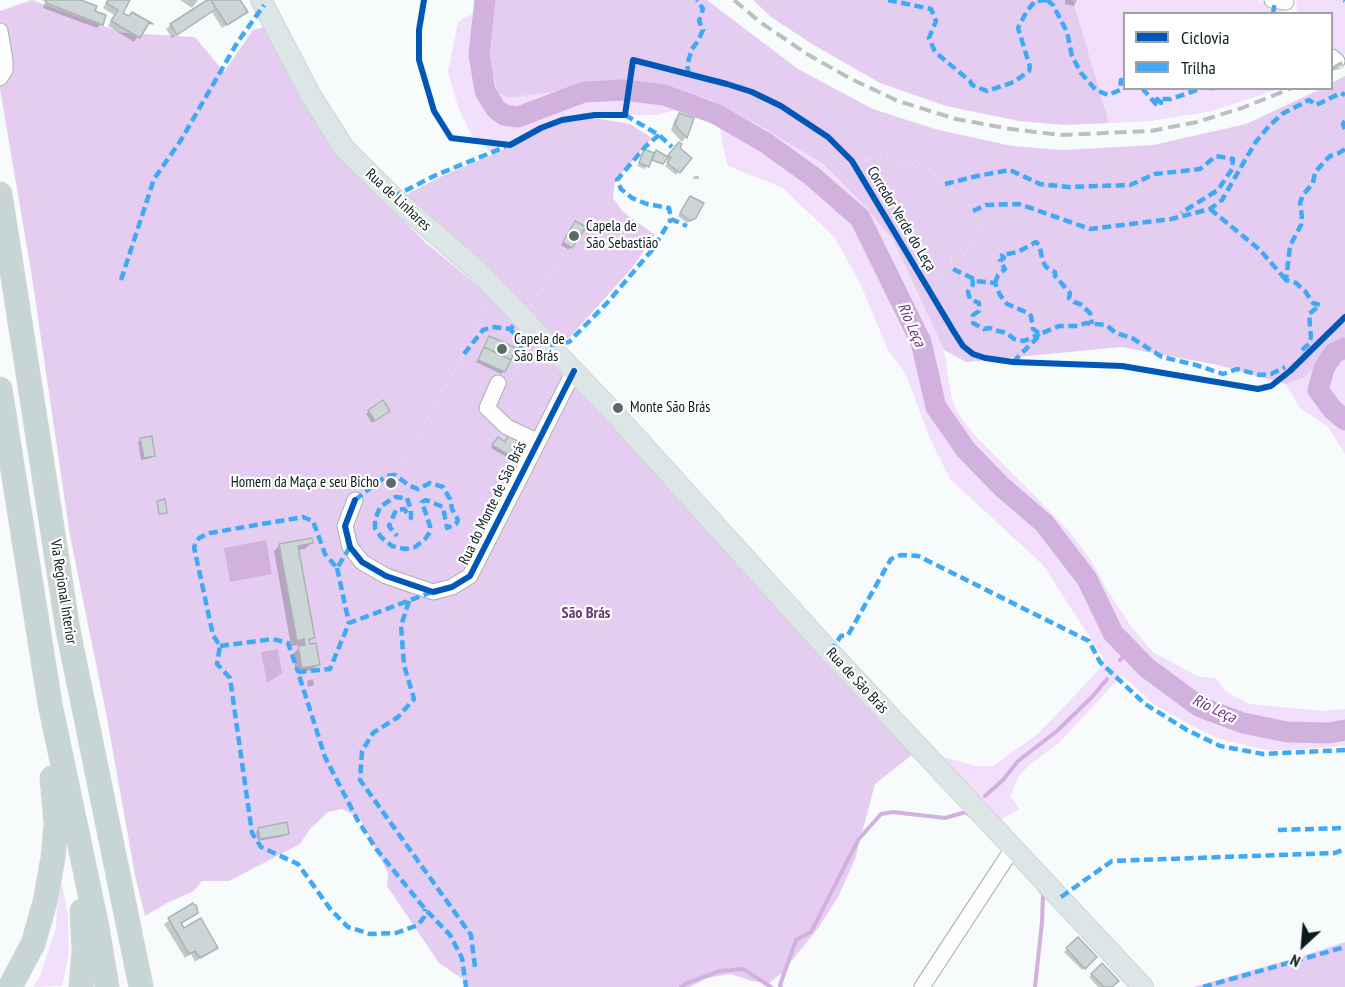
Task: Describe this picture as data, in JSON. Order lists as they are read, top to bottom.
{
  "streets": {
    "highway": ["Via Regional Interior"],
    "main road": ["Rua de Linhares", "Rua de São Brás"],
    "street": ["Rua do Monte de São Brás"],
    "cycle path": ["Corredor Verde do Leça"]
  },
  "crossings": [
    ["Rua de Linhares", "Rua do Monte de São Brás"],
    ["Rua de Linhares", "Rua de São Brás"],
    ["Rua do Monte de São Brás", "Rua de São Brás"]
  ],
  "districts": ["São Brás"],
  "water": ["Rio Leça"],
  "places": [
    "Capela de São Sebastião",
    "Capela de São Brás",
    "Monte São Brás",
    "Homem da Maça e seu Bicho"
  ],
  "legend": ["Ciclovia", "Trilha"],
  "north": "bottom left"
}
